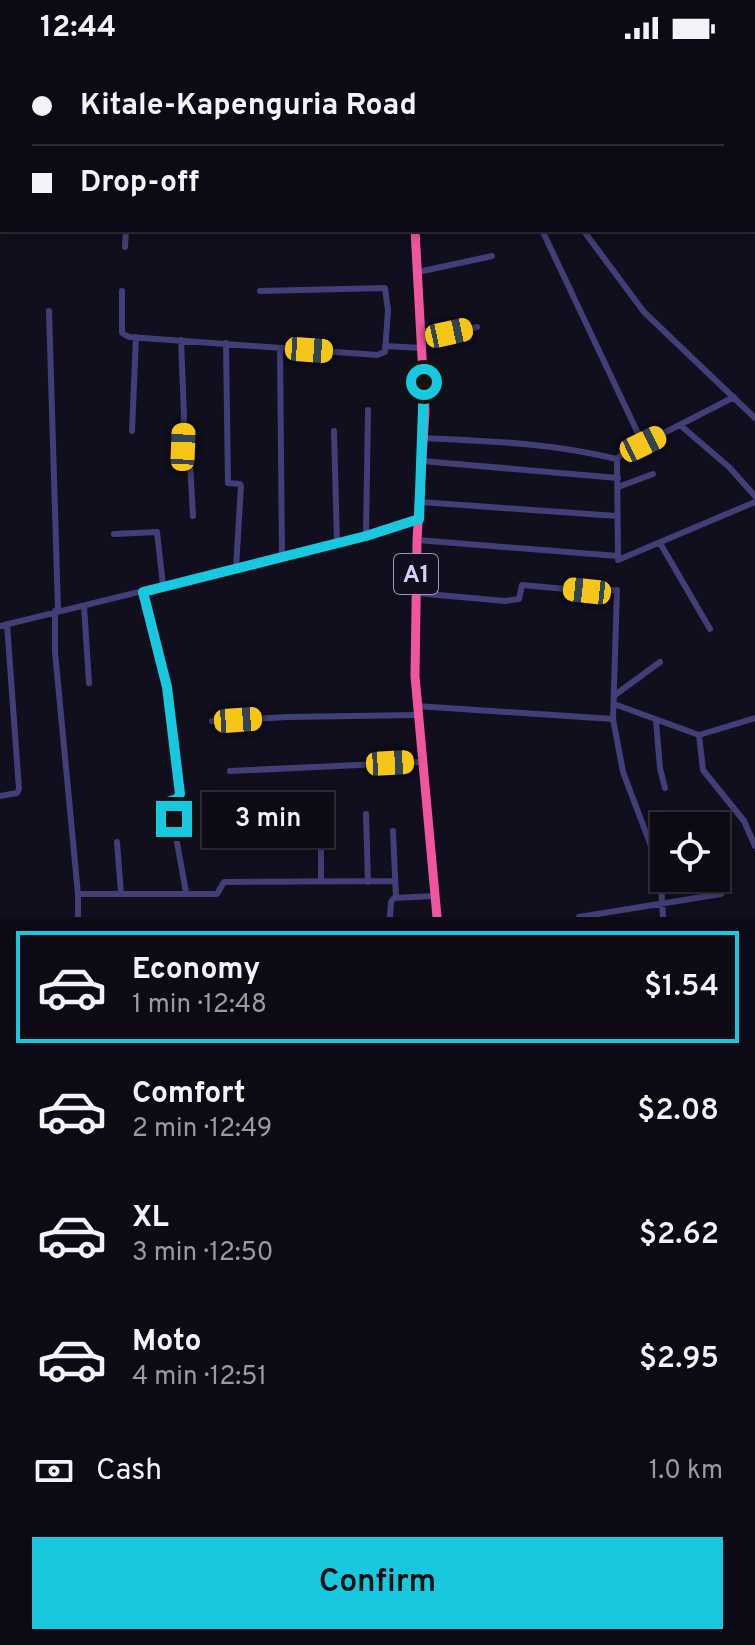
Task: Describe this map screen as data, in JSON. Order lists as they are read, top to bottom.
{
  "streets": {
    "highway": ["A1"]
  },
  "page": {
    "status": "12:44",
    "banner": ["Kitale-Kapenguria Road", "Drop-off"],
    "bubble": "3 min",
    "list": [
      {
        "name": "Economy",
        "note": "1 min · 12:48",
        "value": "$1.54"
      },
      {
        "name": "Comfort",
        "note": "2 min · 12:49",
        "value": "$2.08"
      },
      {
        "name": "XL",
        "note": "3 min · 12:50",
        "value": "$2.62"
      },
      {
        "name": "Moto",
        "note": "4 min · 12:51",
        "value": "$2.95"
      }
    ],
    "pay": ["Cash", "1.0 km"],
    "buttons": "Confirm"
  }
}
